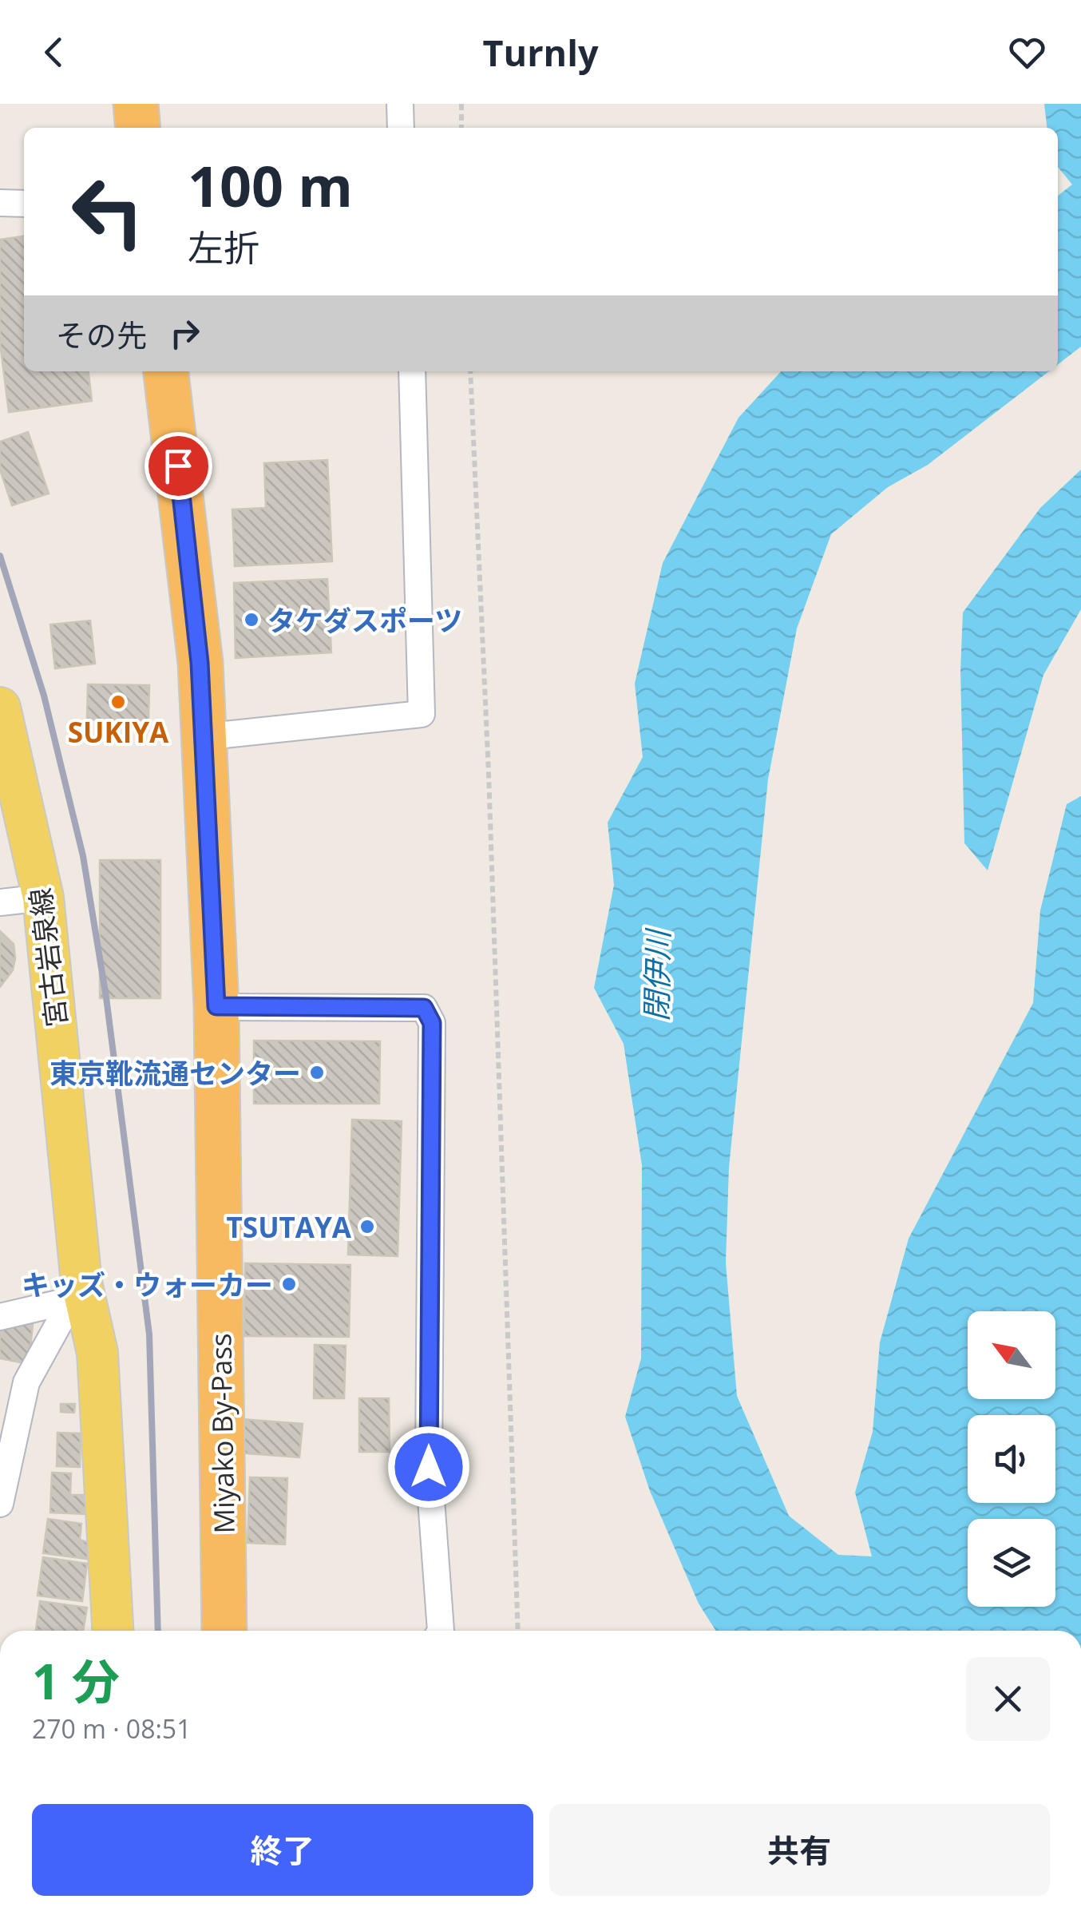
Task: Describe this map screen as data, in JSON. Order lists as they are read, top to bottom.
{
  "streets": {
    "highway": ["Miyako By-Pass"],
    "main road": ["宮古岩泉線"]
  },
  "water": ["閉伊川"],
  "places": [
    "タケダスポーツ",
    "SUKIYA",
    "東京靴流通センター",
    "TSUTAYA",
    "キッズ・ウォーカー"
  ],
  "north": "top left",
  "page": {
    "header": "Turnly",
    "turn": ["100 m", "左折"],
    "then": "その先",
    "heading": ["1 分", "270 m · 08:51"],
    "buttons": ["終了", "共有"]
  }
}
